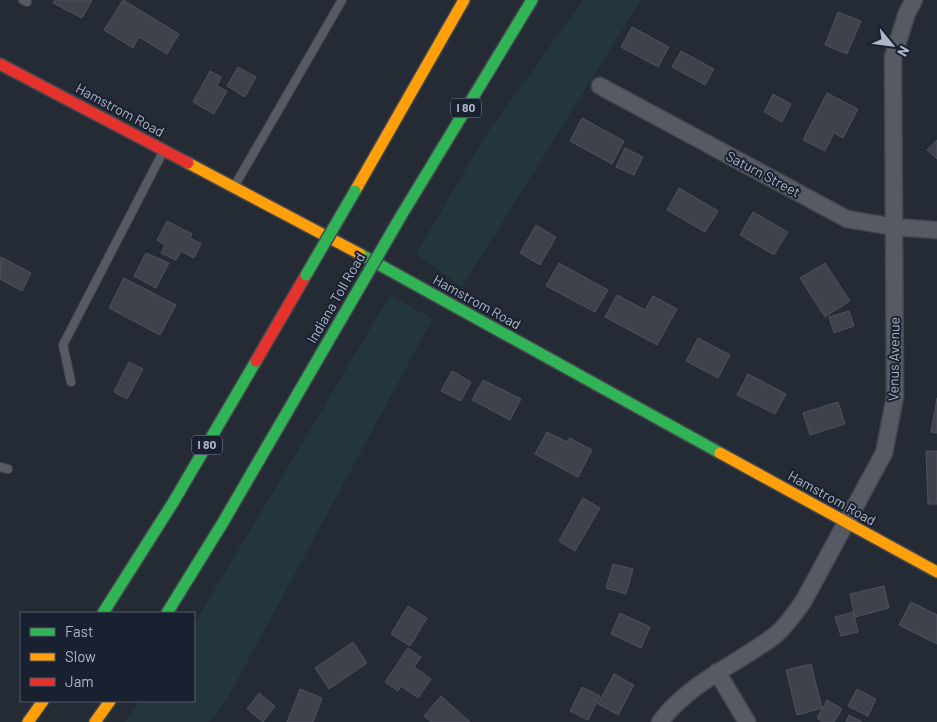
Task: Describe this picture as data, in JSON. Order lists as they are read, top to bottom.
{
  "streets": {
    "main road": ["I 80", "Hamstrom Road", "Indiana Toll Road"],
    "street": ["Saturn Street", "Venus Avenue"]
  },
  "crossings": [
    ["Hamstrom Road", "Venus Avenue"],
    ["Saturn Street", "Venus Avenue"]
  ],
  "legend": ["Fast", "Slow", "Jam"],
  "north": "bottom right"
}
